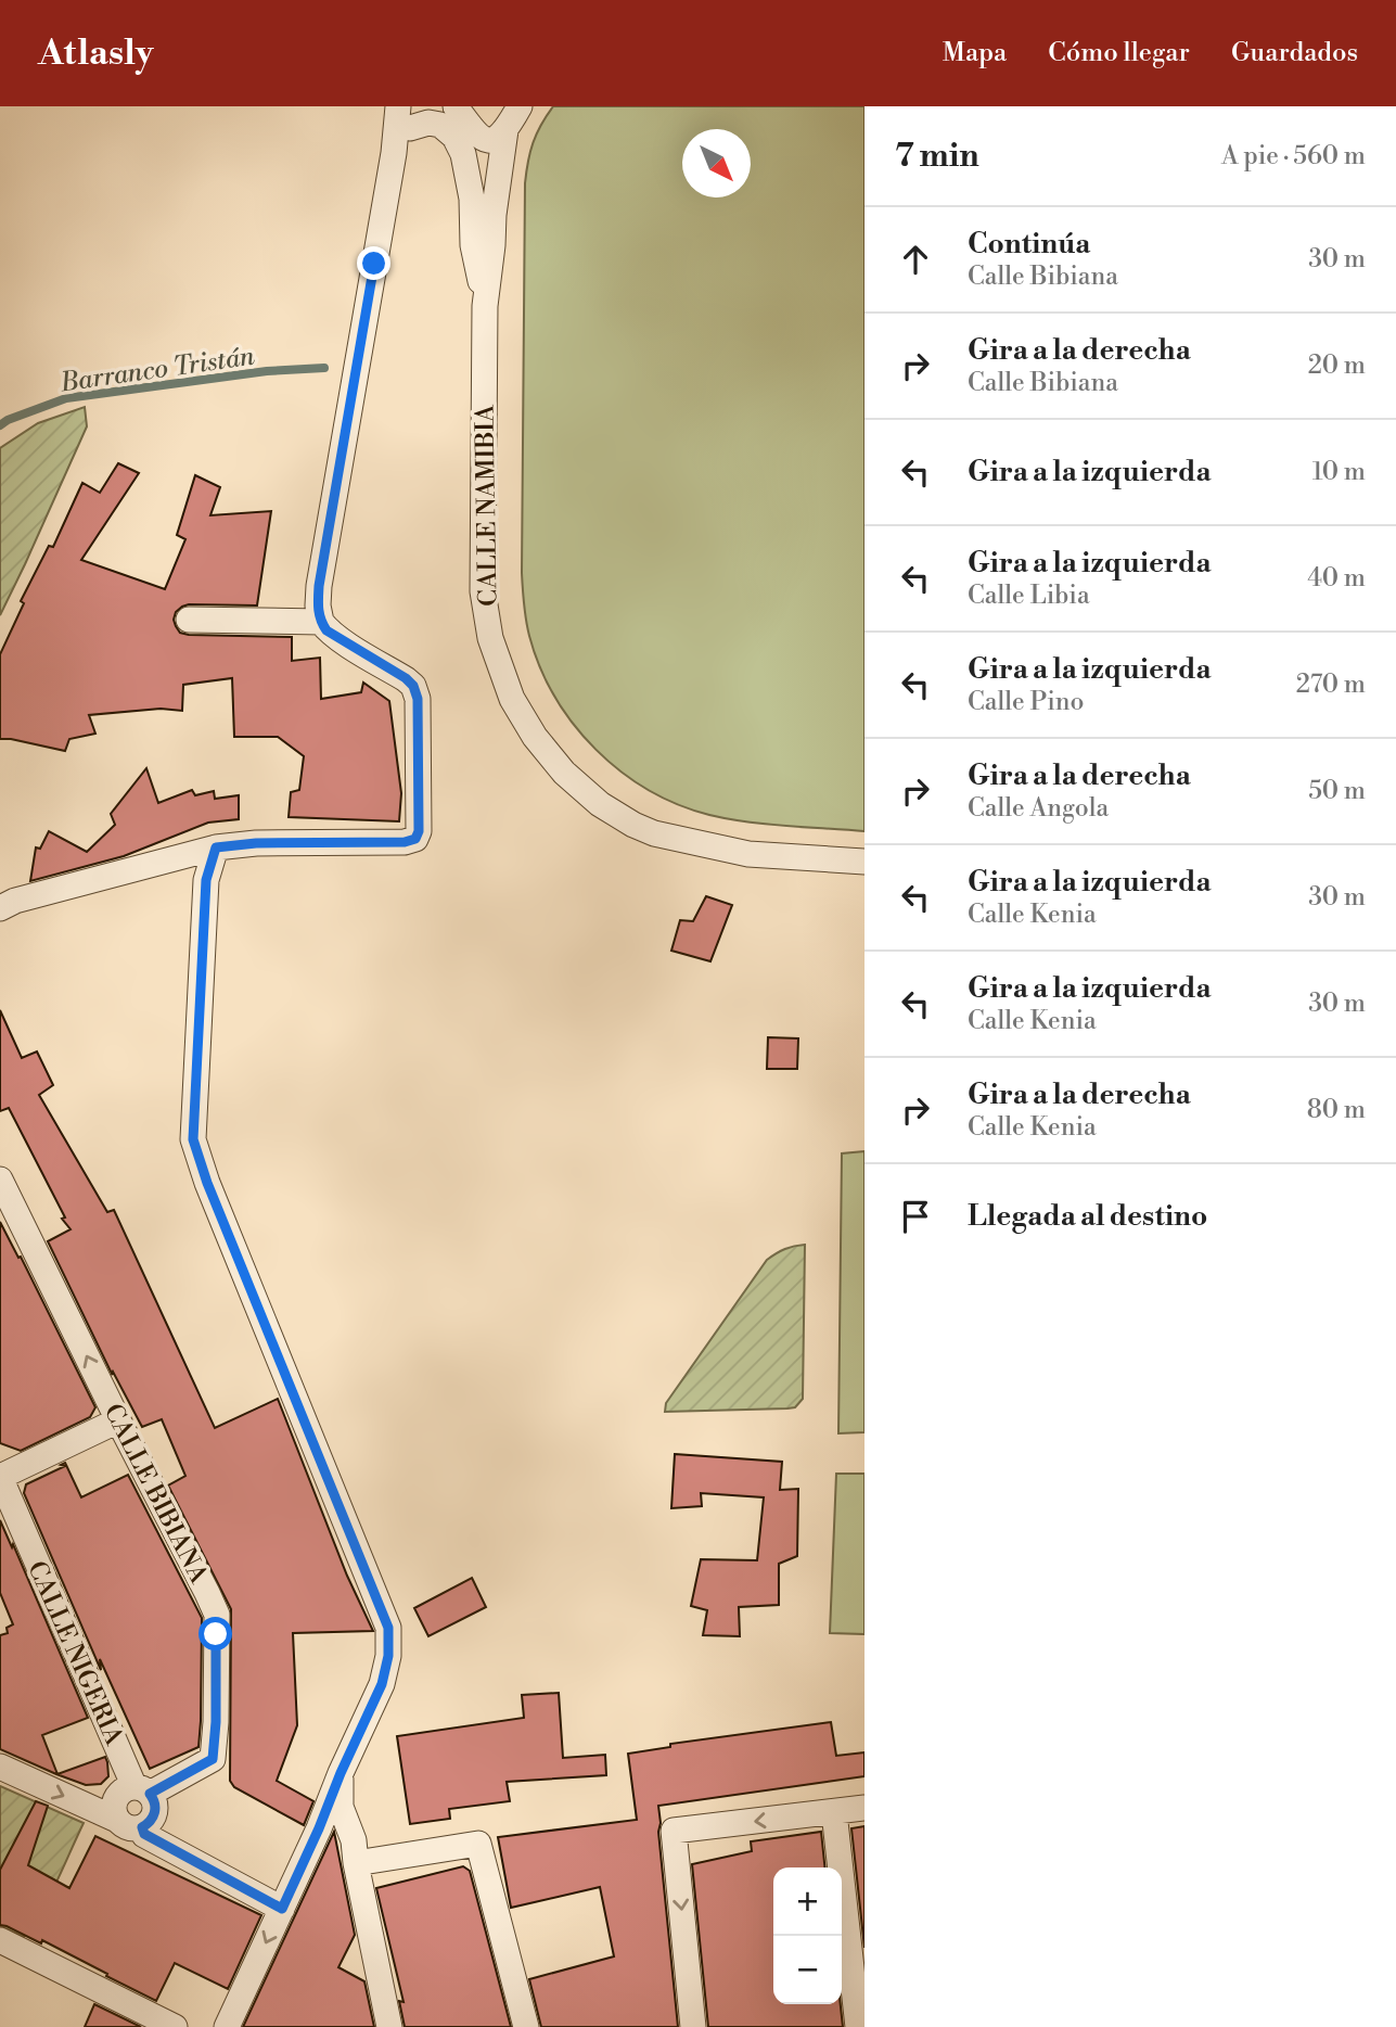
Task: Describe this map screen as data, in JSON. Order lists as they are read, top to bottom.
{
  "streets": {
    "street": ["CALLE NAMIBIA", "CALLE BIBIANA", "CALLE NIGERIA"]
  },
  "crossings": [
    ["CALLE BIBIANA", "CALLE NIGERIA"]
  ],
  "water": ["Barranco Tristán"],
  "north": "bottom right",
  "page": {
    "header": "Atlasly",
    "nav": ["Mapa", "Cómo llegar", "Guardados"],
    "heading": ["7 min", "A pie · 560 m"],
    "list": [
      ["Continúa", "Calle Bibiana", "30 m"],
      ["Gira a la derecha", "Calle Bibiana", "20 m"],
      ["Gira a la izquierda", "10 m"],
      ["Gira a la izquierda", "Calle Libia", "40 m"],
      ["Gira a la izquierda", "Calle Pino", "270 m"],
      ["Gira a la derecha", "Calle Angola", "50 m"],
      ["Gira a la izquierda", "Calle Kenia", "30 m"],
      ["Gira a la izquierda", "Calle Kenia", "30 m"],
      ["Gira a la derecha", "Calle Kenia", "80 m"],
      "Llegada al destino"
    ],
    "map_buttons": ["+", "−"]
  }
}
